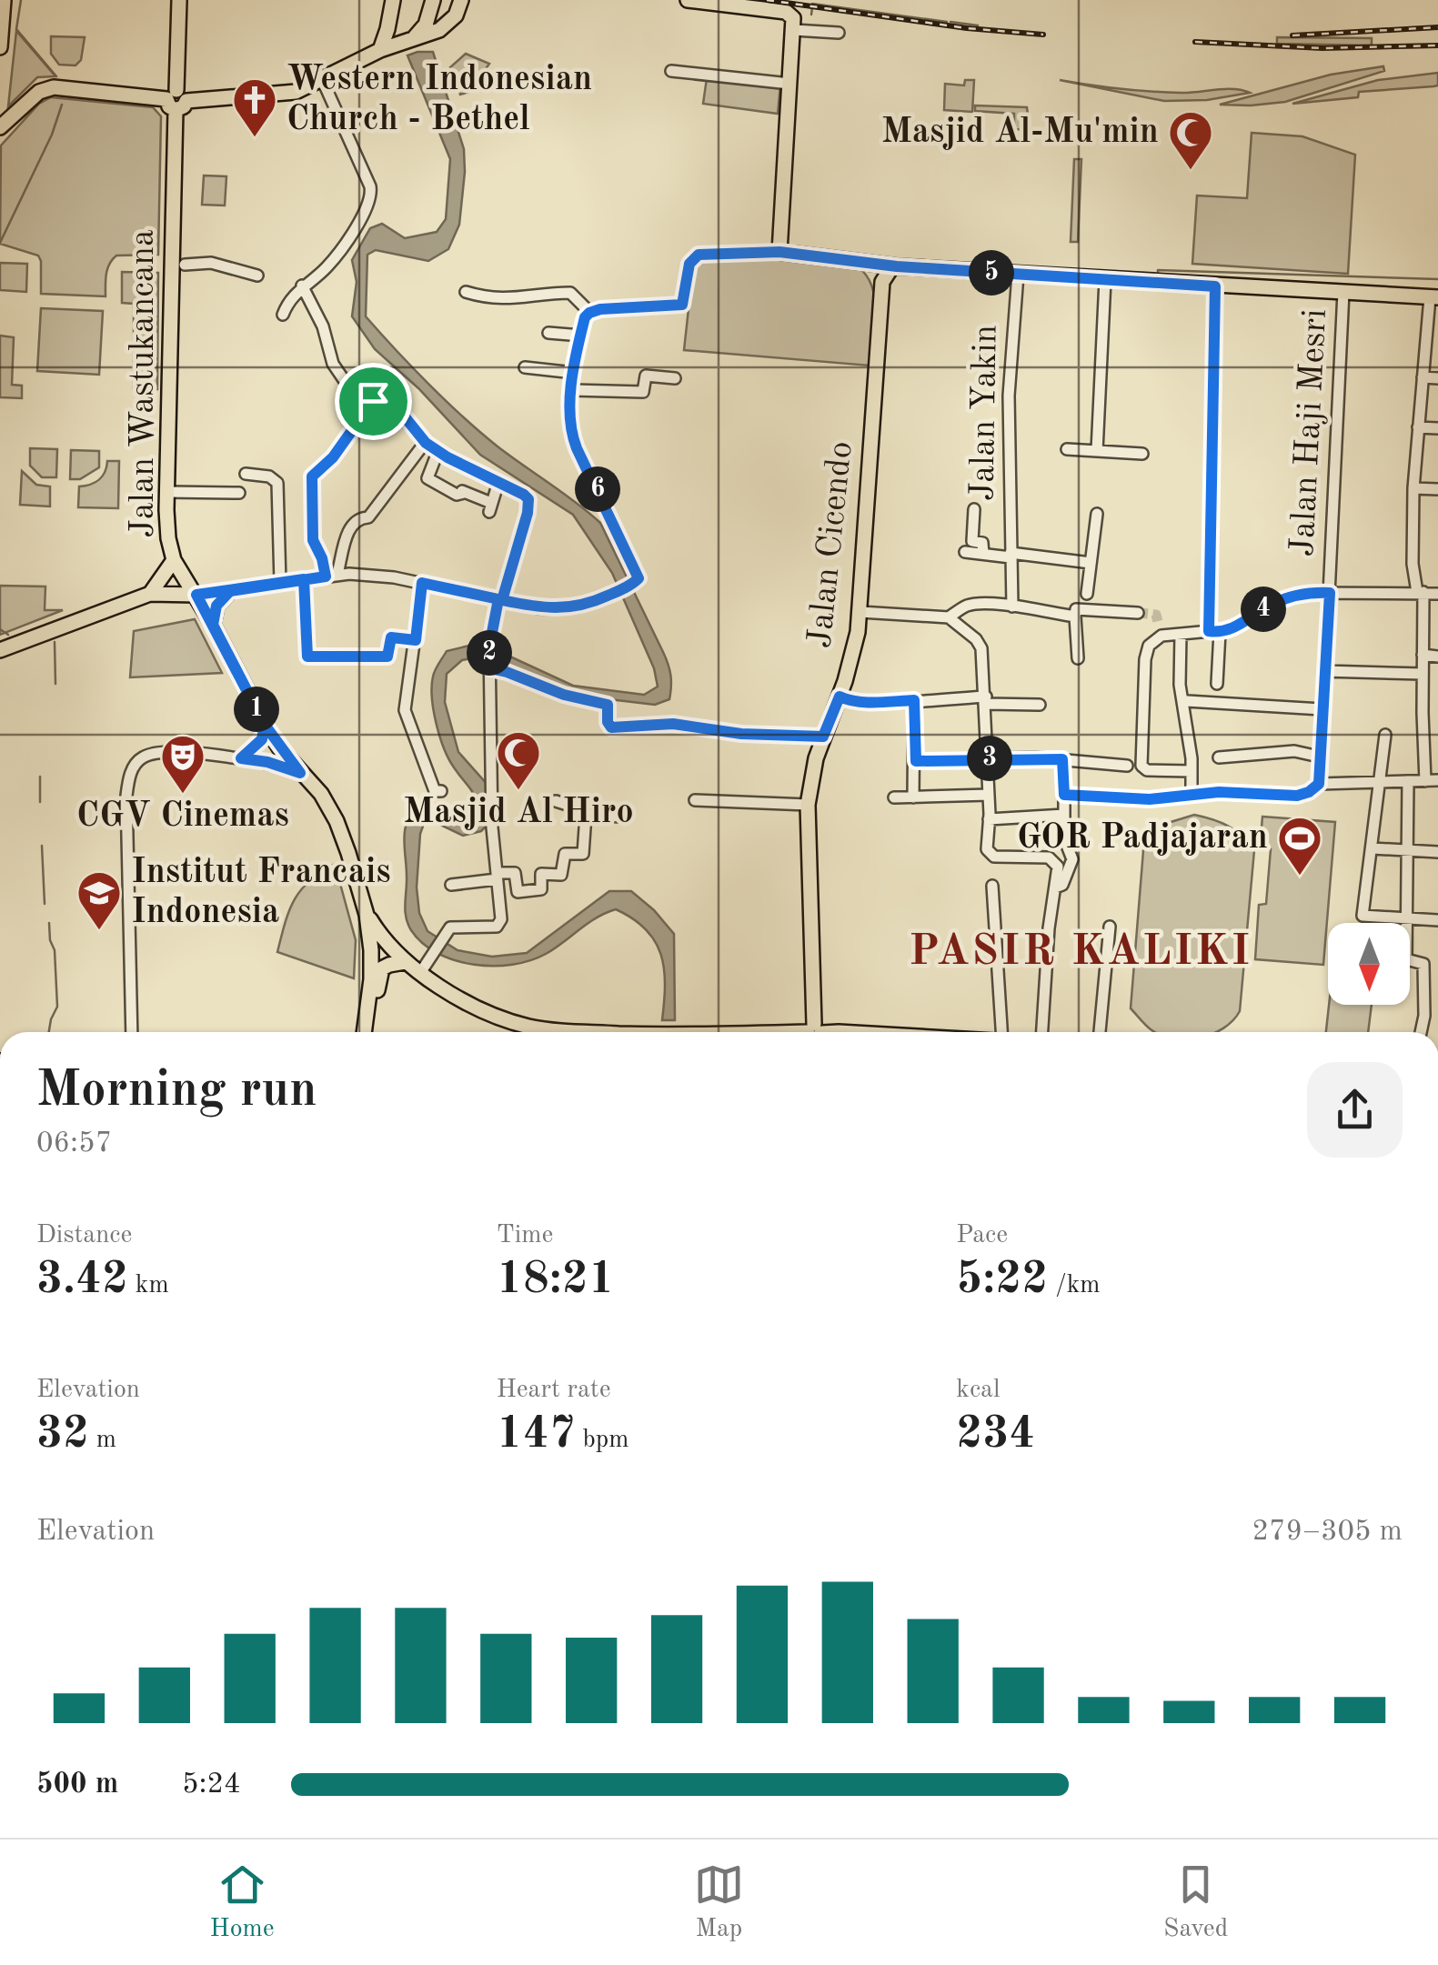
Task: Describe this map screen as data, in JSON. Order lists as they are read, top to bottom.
{
  "streets": {
    "main road": ["Jalan Wastukancana", "Jalan Cicendo"],
    "street": ["Jalan Yakin", "Jalan Haji Mesri"]
  },
  "districts": ["PASIR KALIKI"],
  "places": {
    "church": ["Western Indonesian Church - Bethel"],
    "mosque": ["Masjid Al-Mu'min", "Masjid Al Hiro"],
    "theatre": ["CGV Cinemas"],
    "sports": ["GOR Padjajaran"],
    "school or university": ["Institut Francais Indonesia"]
  },
  "north": "bottom",
  "page": {
    "pins": [
      "5",
      "6",
      "4",
      "2",
      "1",
      "3"
    ],
    "heading": ["Morning run", "06:57"],
    "stats": [
      ["Distance", "3.42 km"],
      ["Time", "18:21"],
      ["Pace", "5:22 /km"],
      ["Elevation", "32 m"],
      ["Heart rate", "147 bpm"],
      ["kcal", "234"]
    ],
    "chart": ["Elevation", "279–305 m"],
    "list": [
      {
        "name": "500 m",
        "note": "5:24"
      }
    ],
    "tabs": ["Home", "Map", "Saved"]
  }
}
